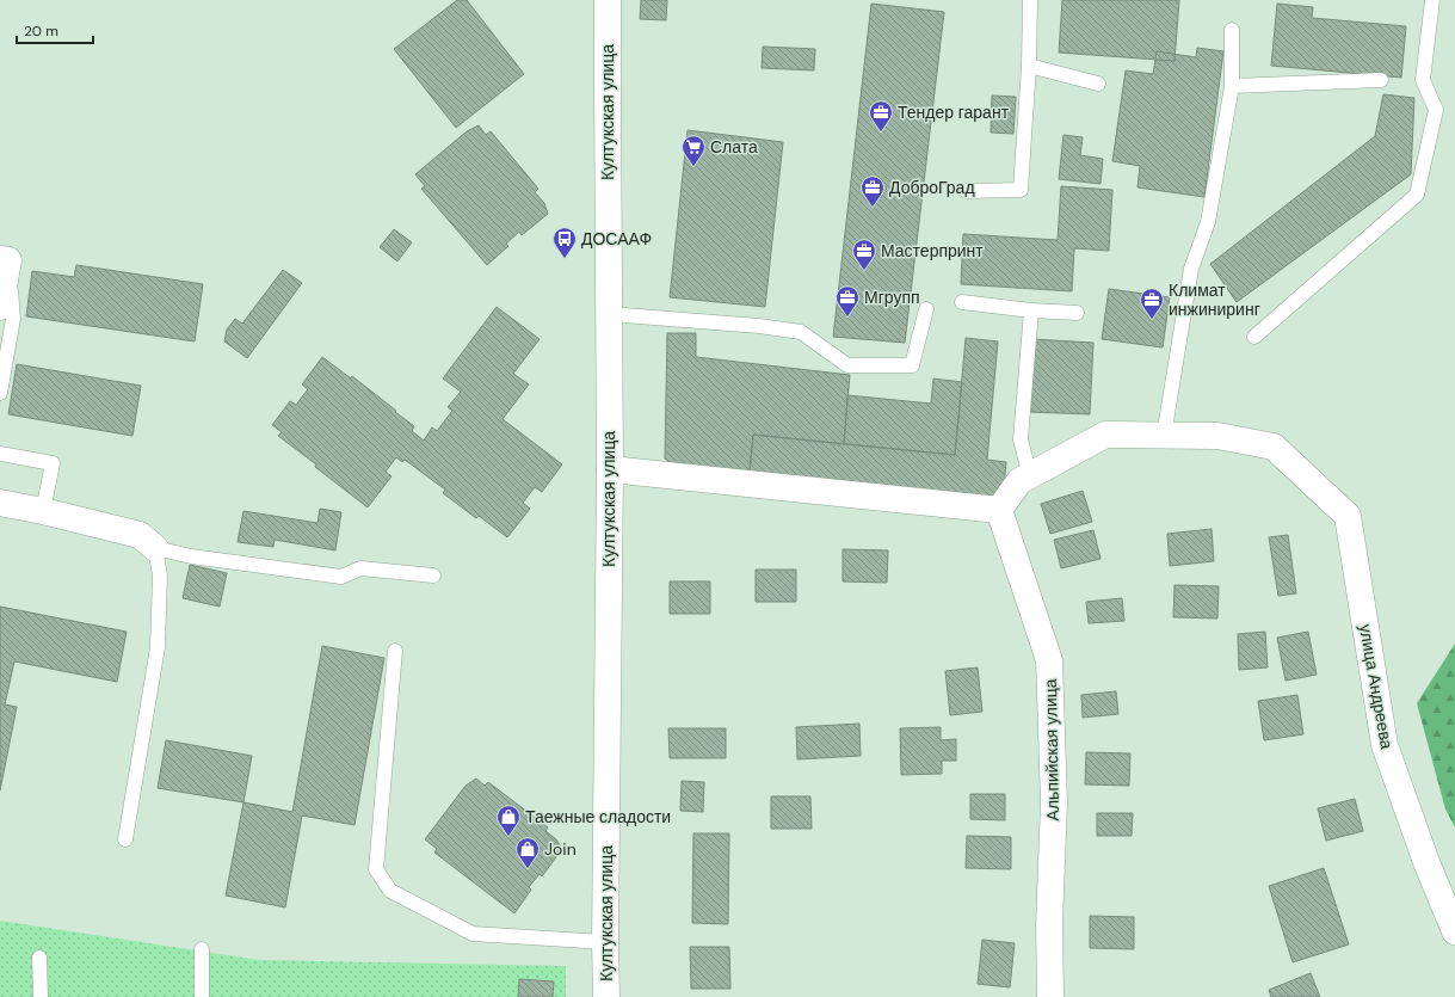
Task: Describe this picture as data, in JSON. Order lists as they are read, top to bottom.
{
  "streets": {
    "street": ["Култукская улица", "улица Андреева", "Альпийская улица"]
  },
  "places": {
    "office": [
      "Тендер гарант",
      "ДоброГрад",
      "Мастерпринт",
      "Мгрупп",
      "Климат инжиниринг"
    ],
    "supermarket": ["Слата"],
    "bus stop": ["ДОСААФ"],
    "shop": ["Таежные сладости", "Join"]
  },
  "scale_bar": "20 m"
}
